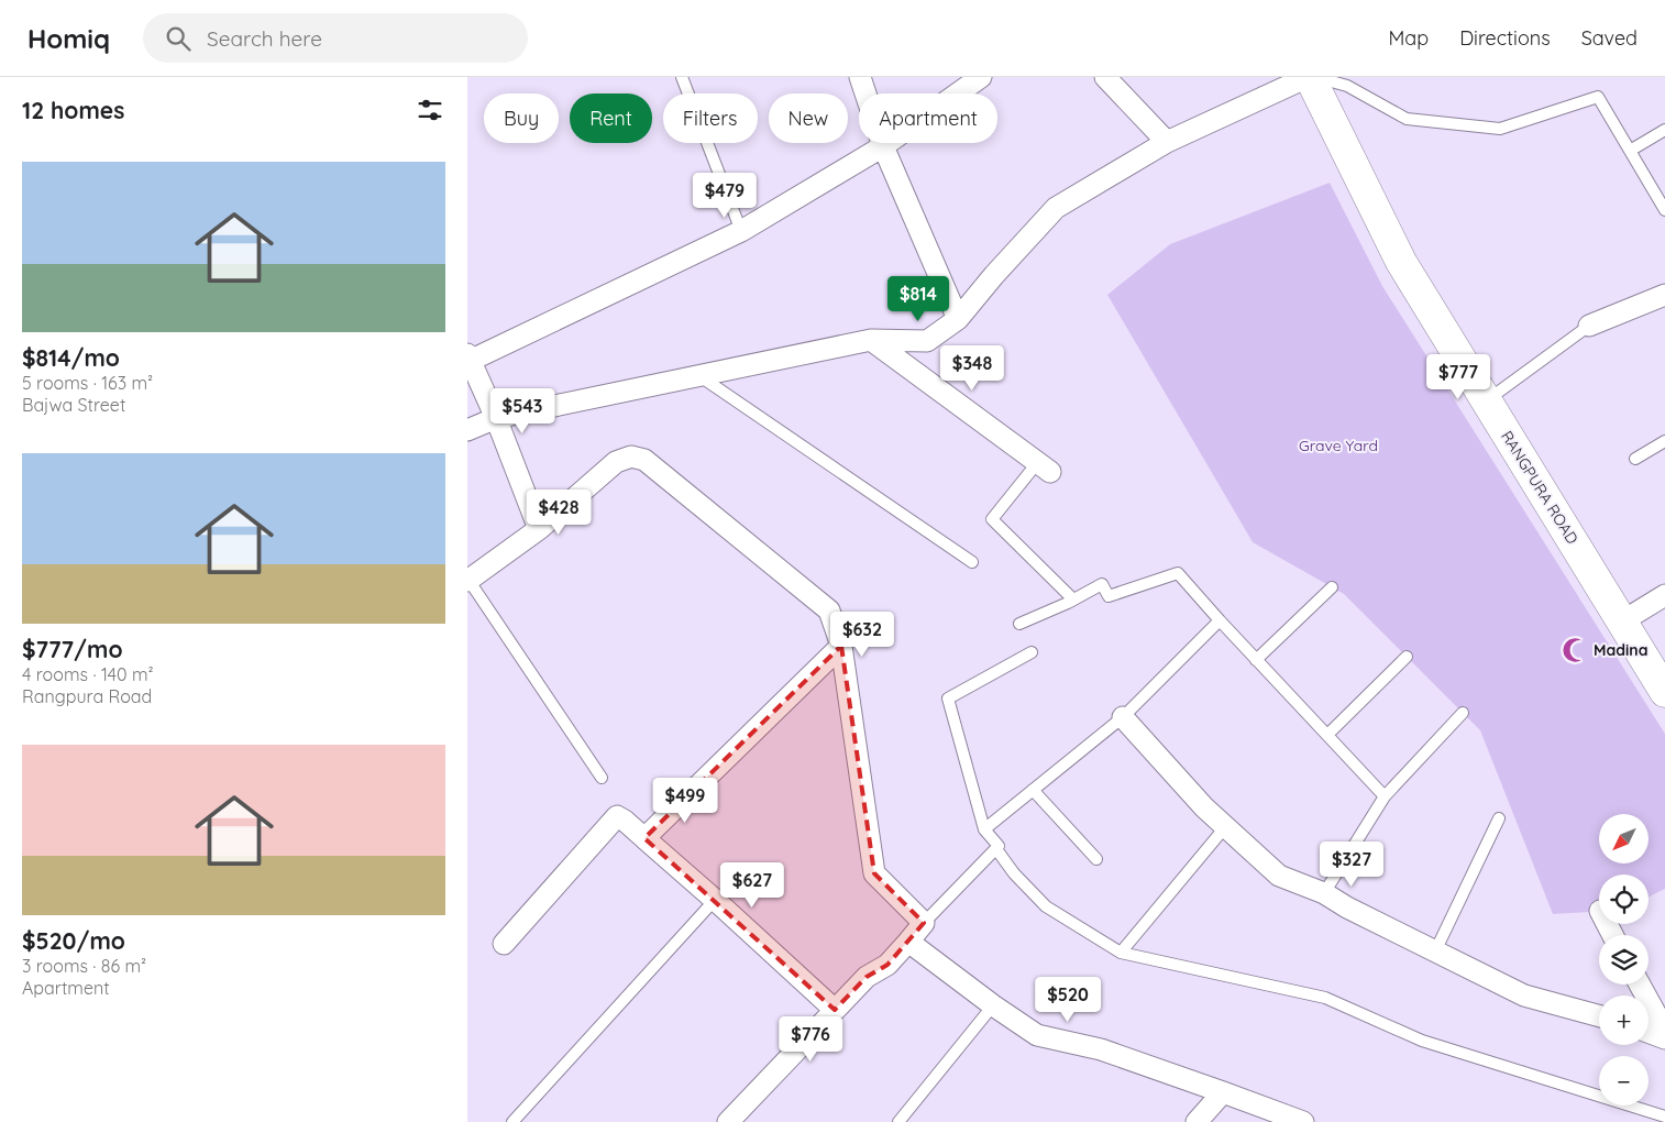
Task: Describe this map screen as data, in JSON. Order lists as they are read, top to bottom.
{
  "streets": {
    "street": ["RANGPURA ROAD"]
  },
  "parks": ["Grave Yard"],
  "places": {
    "mosque": ["Madina"]
  },
  "north": "bottom left",
  "page": {
    "header": "Homiq",
    "search": "Search here",
    "nav": ["Map", "Directions", "Saved"],
    "heading": "12 homes",
    "chip": [
      "Buy",
      "Rent",
      "Filters",
      "New",
      "Apartment"
    ],
    "list": [
      {
        "name": "$814/mo",
        "note": "5 rooms · 163 m² · Bajwa Street"
      },
      {
        "name": "$777/mo",
        "note": "4 rooms · 140 m² · Rangpura Road"
      },
      {
        "name": "$520/mo",
        "note": "3 rooms · 86 m² · Apartment"
      }
    ],
    "price": [
      "$479",
      "$814",
      "$348",
      "$777",
      "$543",
      "$428",
      "$632",
      "$499",
      "$327",
      "$627",
      "$520",
      "$776"
    ],
    "map_buttons": ["+", "−"]
  }
}
